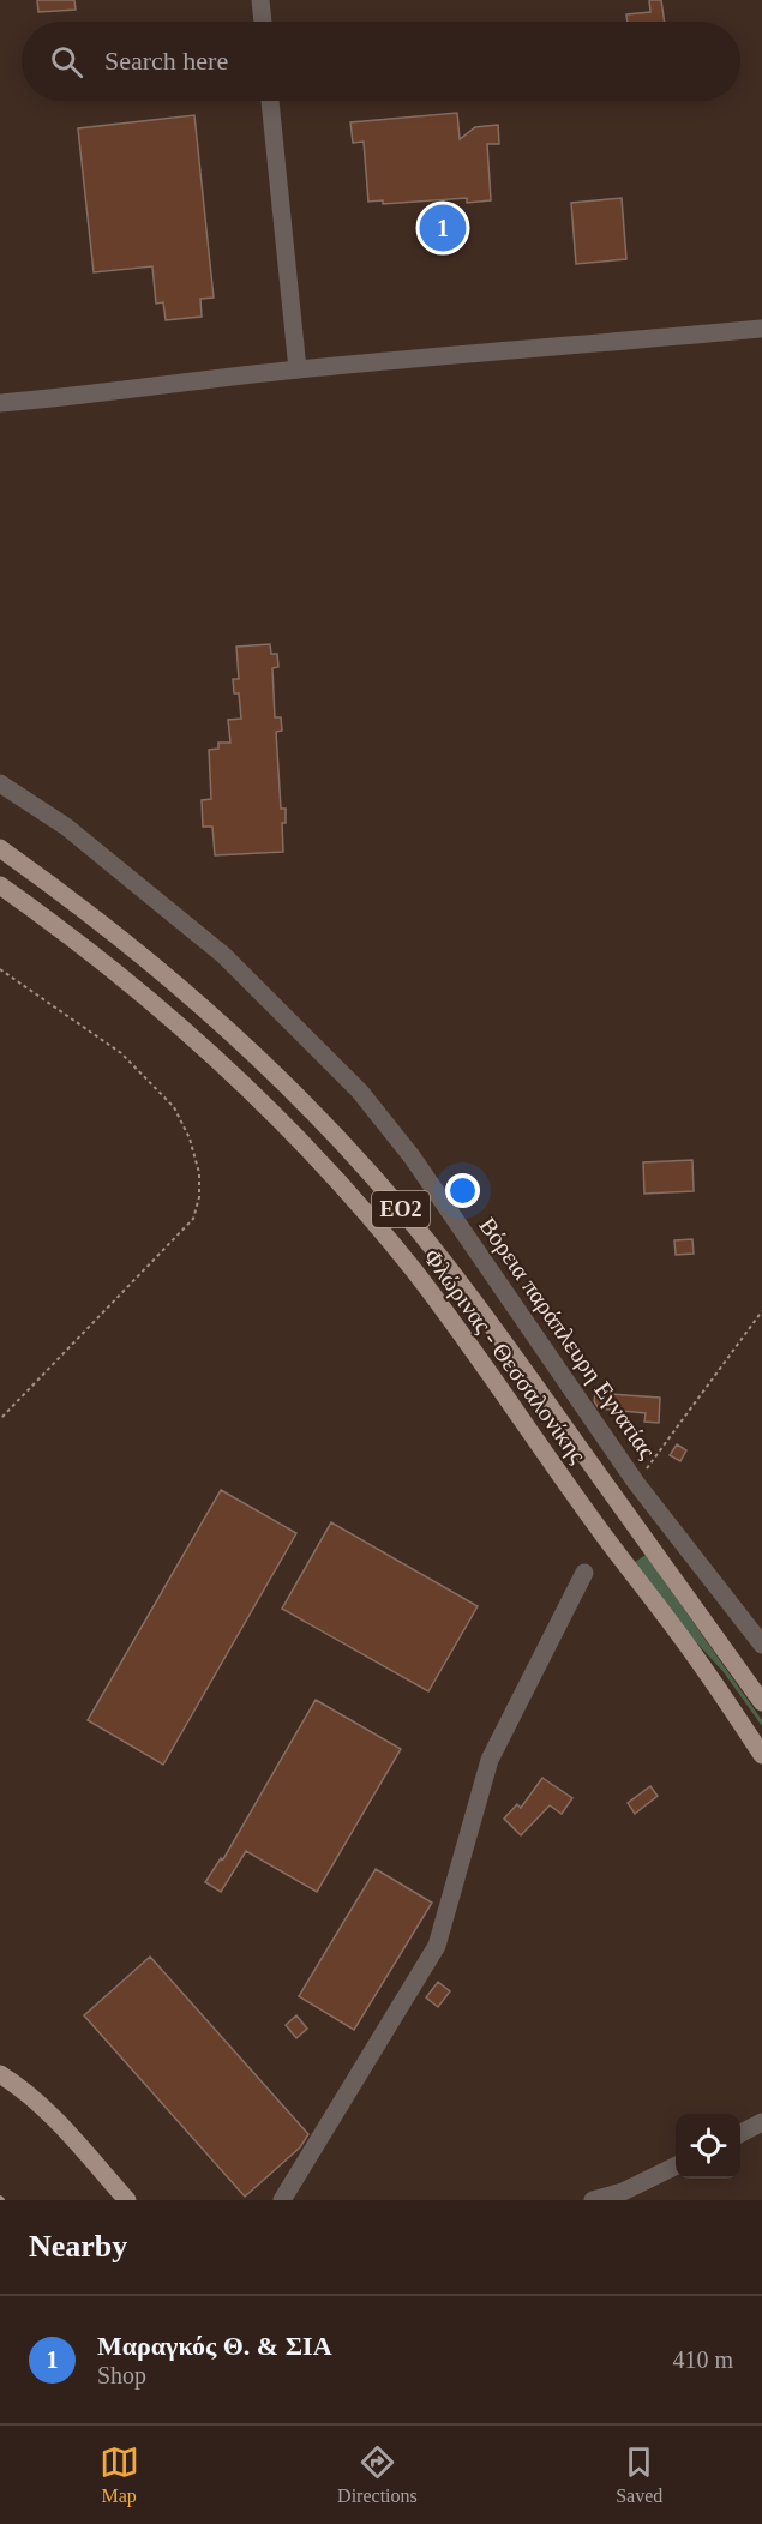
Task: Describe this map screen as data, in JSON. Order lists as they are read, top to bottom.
{
  "streets": {
    "main road": ["ΕΟ2", "Φλώρινας - Θεσσαλονίκης"],
    "street": ["Βόρεια παράπλευρη Εγνατίας"]
  },
  "page": {
    "search": "Search here",
    "pins": "1",
    "heading": "Nearby",
    "list": [
      {
        "mark": "1",
        "name": "Μαραγκός Θ. & ΣΙΑ",
        "note": "Shop",
        "value": "410 m"
      }
    ],
    "nav": ["Map", "Directions", "Saved"]
  }
}
